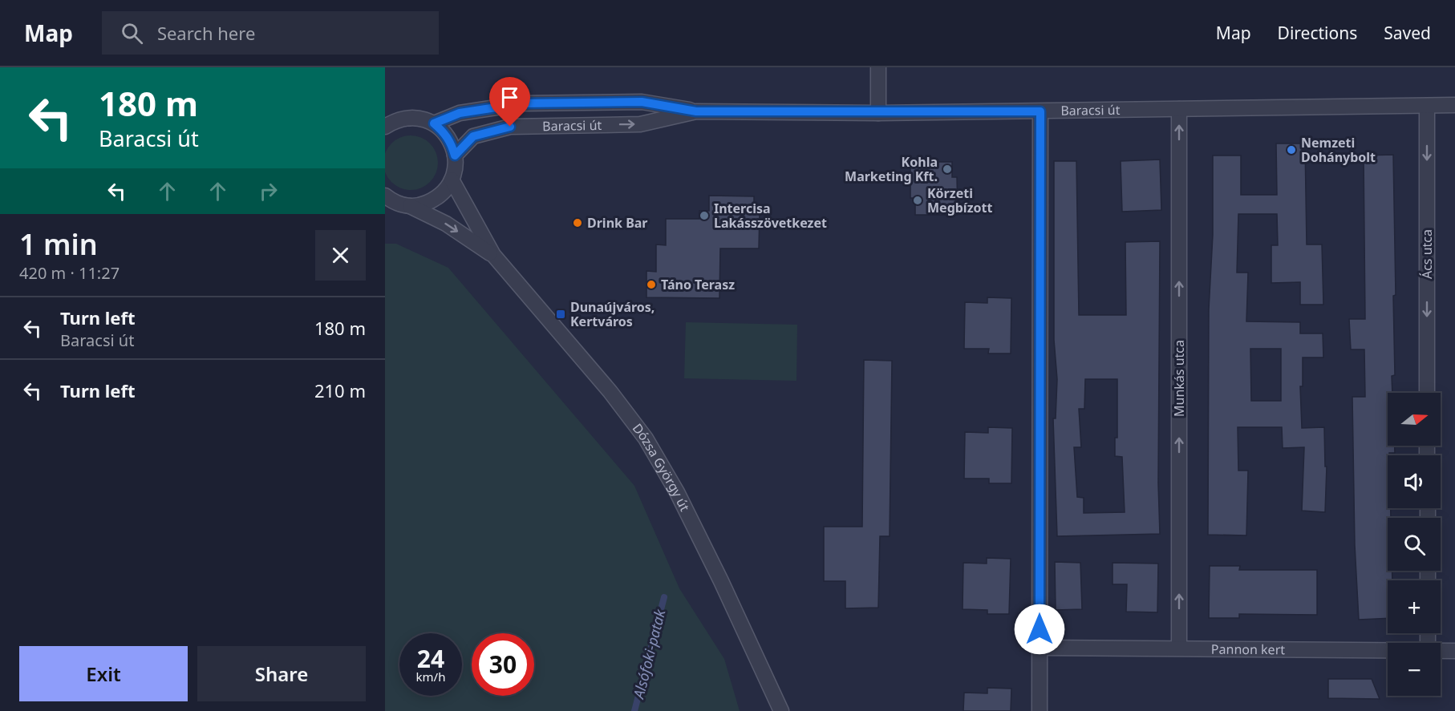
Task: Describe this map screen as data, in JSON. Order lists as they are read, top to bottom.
{
  "streets": {
    "street": [
      "Baracsi út",
      "Ács utca",
      "Munkás utca",
      "Dózsa György út",
      "Pannon kert"
    ]
  },
  "crossings": [
    ["Baracsi út", "Ács utca"],
    ["Baracsi út", "Munkás utca"],
    ["Munkás utca", "Pannon kert"]
  ],
  "one_way": ["Ács utca", "Munkás utca"],
  "water": ["Alsófoki-patak"],
  "places": {
    "other": [
      "Nemzeti Dohánybolt",
      "Kohla Marketing Kft.",
      "Körzeti Megbízott",
      "Intercisa Lakásszövetkezet",
      "Drink Bar",
      "Táno Terasz"
    ],
    "transit": ["Dunaújváros, Kertváros"]
  },
  "north": "right",
  "page": {
    "header": "Map",
    "search": "Search here",
    "nav": ["Map", "Directions", "Saved"],
    "turn": ["180 m", "Baracsi út"],
    "heading": ["1 min", "420 m · 11:27"],
    "list": [
      {
        "name": "Turn left",
        "note": "Baracsi út",
        "value": "180 m"
      },
      {
        "name": "Turn left",
        "value": "210 m"
      }
    ],
    "map_buttons": ["+", "−"],
    "speed": "24 km/h",
    "limit": "30",
    "buttons": ["Exit", "Share"]
  }
}
